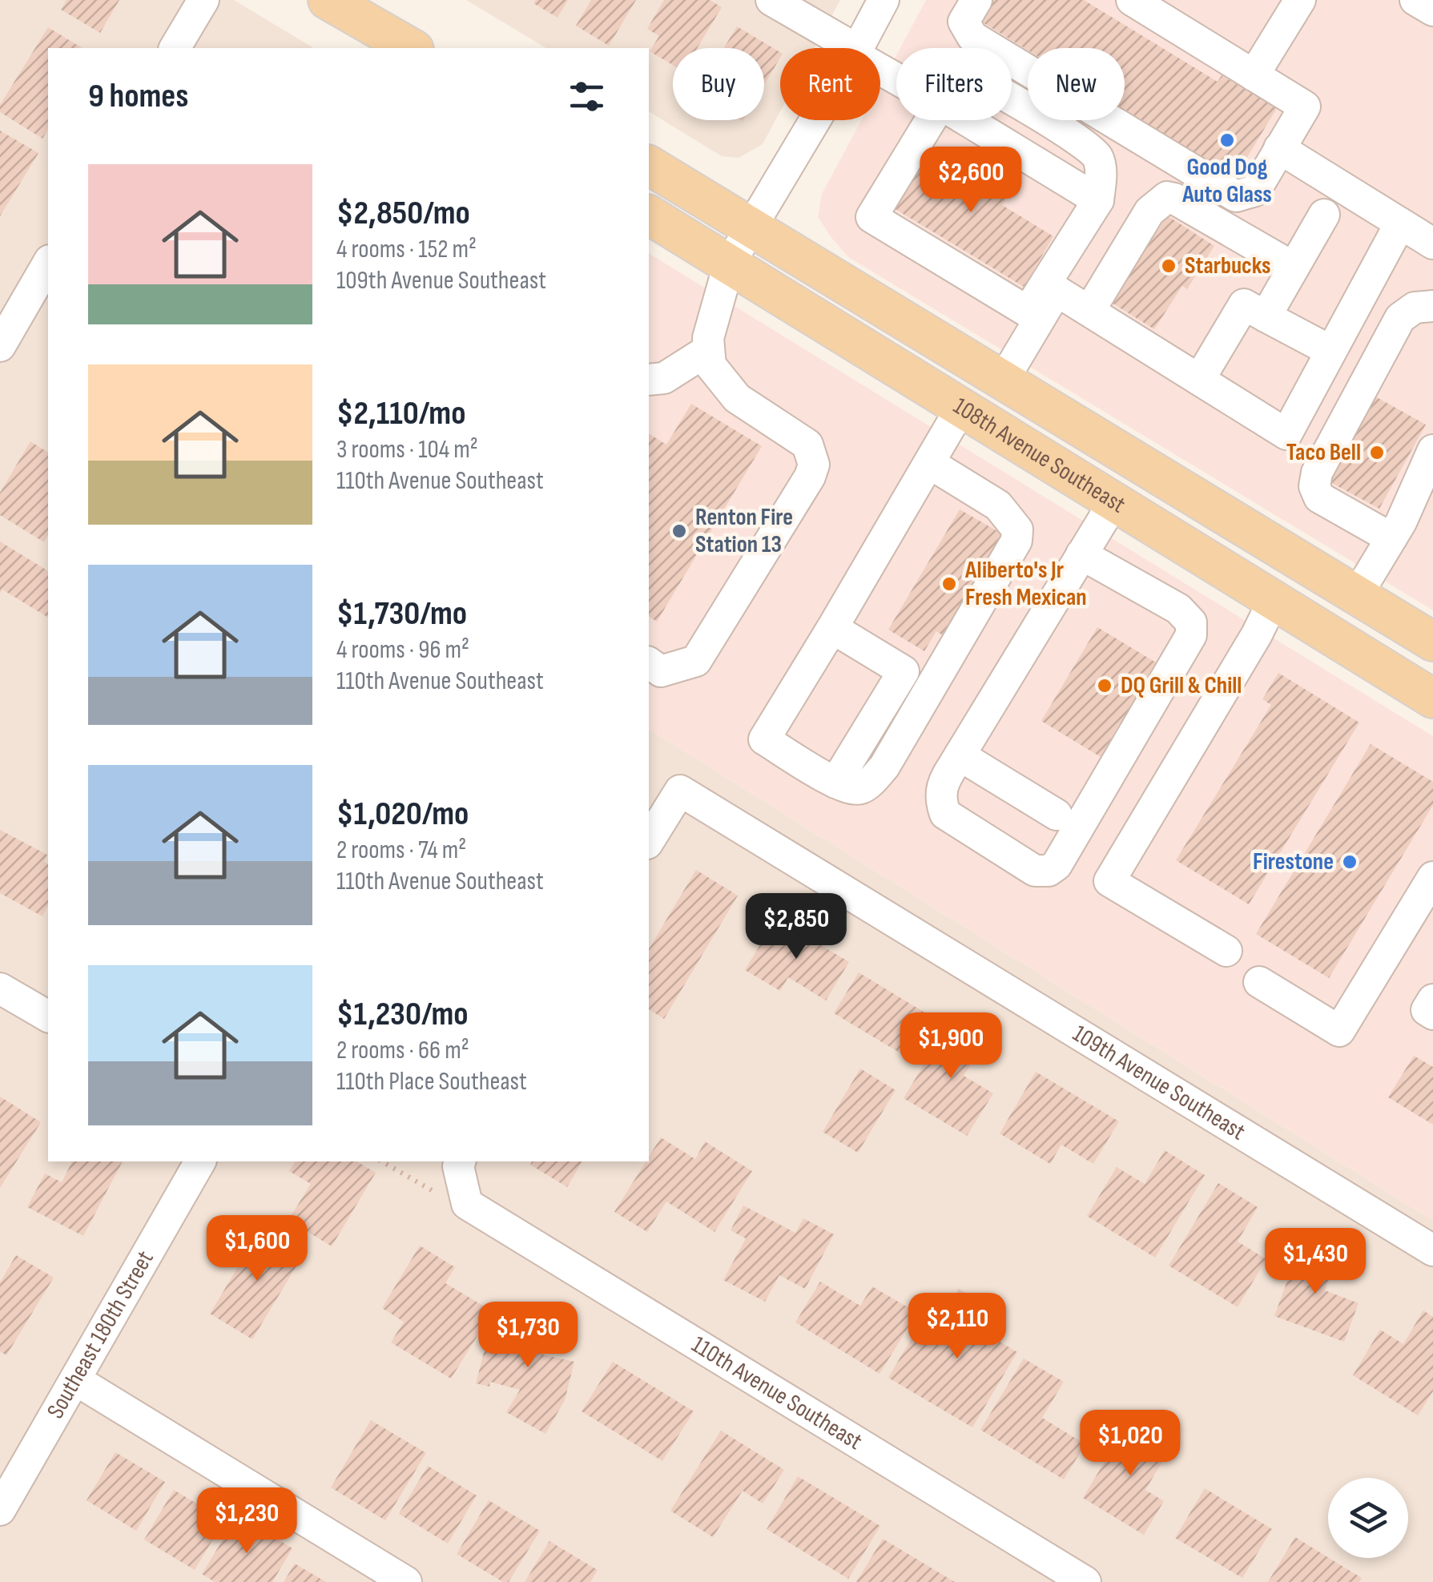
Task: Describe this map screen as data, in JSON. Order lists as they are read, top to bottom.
{
  "streets": {
    "main road": ["108th Avenue Southeast"],
    "street": ["109th Avenue Southeast", "Southeast 180th Street", "110th Avenue Southeast"]
  },
  "places": [
    "Good Dog Auto Glass",
    "Starbucks",
    "Taco Bell",
    "Renton Fire Station 13",
    "Aliberto's Jr Fresh Mexican",
    "DQ Grill & Chill",
    "Firestone"
  ],
  "page": {
    "chip": [
      "Buy",
      "Rent",
      "Filters",
      "New"
    ],
    "heading": "9 homes",
    "list": [
      {
        "name": "$2,850/mo",
        "note": "4 rooms · 152 m² · 109th Avenue Southeast"
      },
      {
        "name": "$2,110/mo",
        "note": "3 rooms · 104 m² · 110th Avenue Southeast"
      },
      {
        "name": "$1,730/mo",
        "note": "4 rooms · 96 m² · 110th Avenue Southeast"
      },
      {
        "name": "$1,020/mo",
        "note": "2 rooms · 74 m² · 110th Avenue Southeast"
      },
      {
        "name": "$1,230/mo",
        "note": "2 rooms · 66 m² · 110th Place Southeast"
      }
    ],
    "price": [
      "$2,600",
      "$2,850",
      "$1,900",
      "$1,600",
      "$1,430",
      "$2,110",
      "$1,730",
      "$1,020",
      "$1,230"
    ]
  }
}
